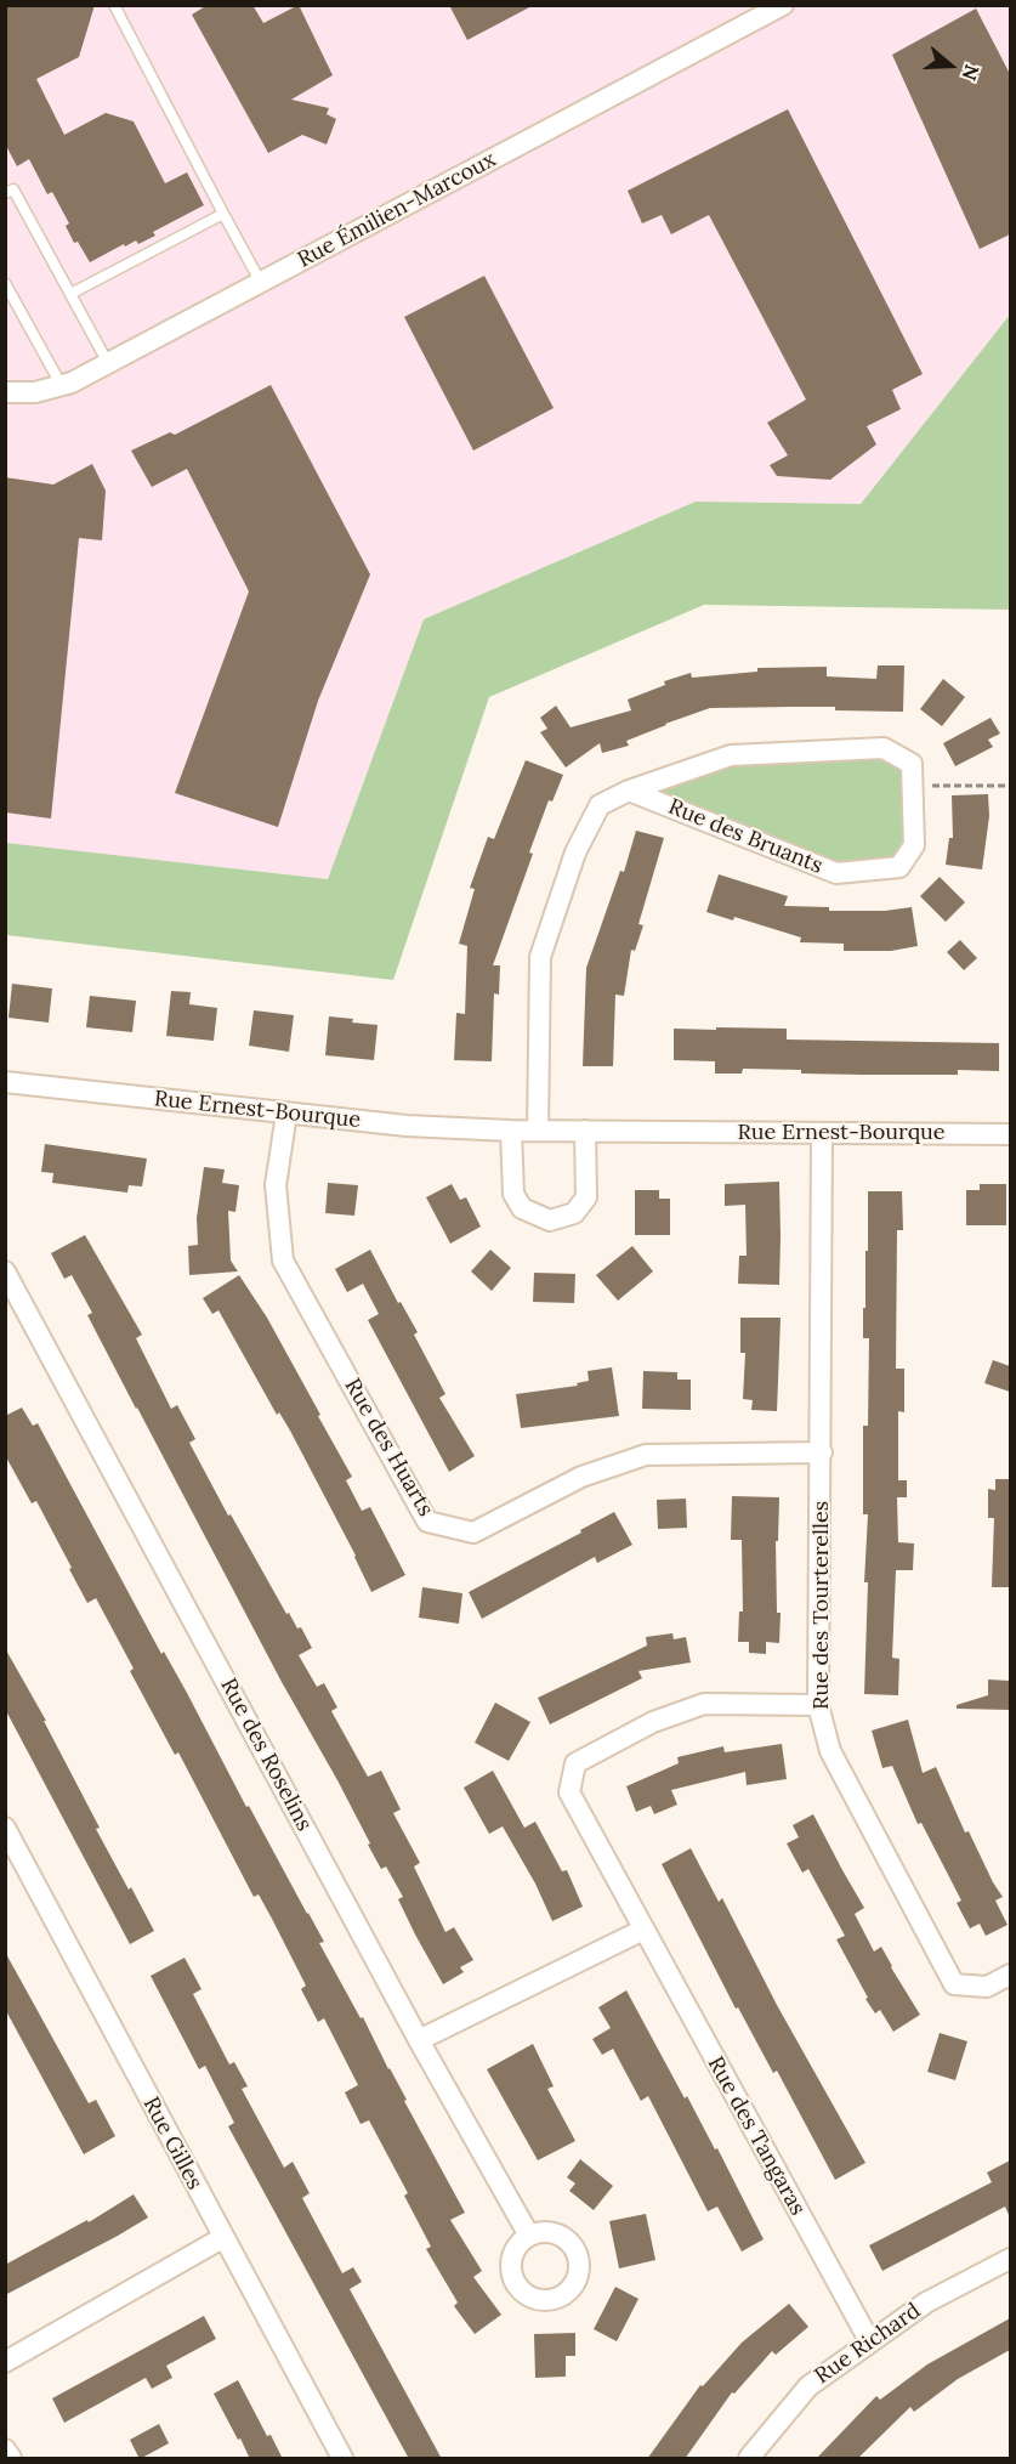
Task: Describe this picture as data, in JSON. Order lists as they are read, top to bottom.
{
  "streets": {
    "street": [
      "Rue Émilien-Marcoux",
      "Rue des Bruants",
      "Rue Ernest-Bourque",
      "Rue des Huarts",
      "Rue des Tourterelles",
      "Rue des Roselins",
      "Rue des Tangaras",
      "Rue Gilles",
      "Rue Richard"
    ]
  },
  "crossings": [
    ["Rue des Bruants", "Rue Ernest-Bourque"],
    ["Rue Ernest-Bourque", "Rue des Huarts"],
    ["Rue Ernest-Bourque", "Rue des Tourterelles"],
    ["Rue des Huarts", "Rue des Tourterelles"],
    ["Rue des Tourterelles", "Rue des Tangaras"],
    ["Rue des Tangaras", "Rue Richard"]
  ],
  "north": "right"
}
